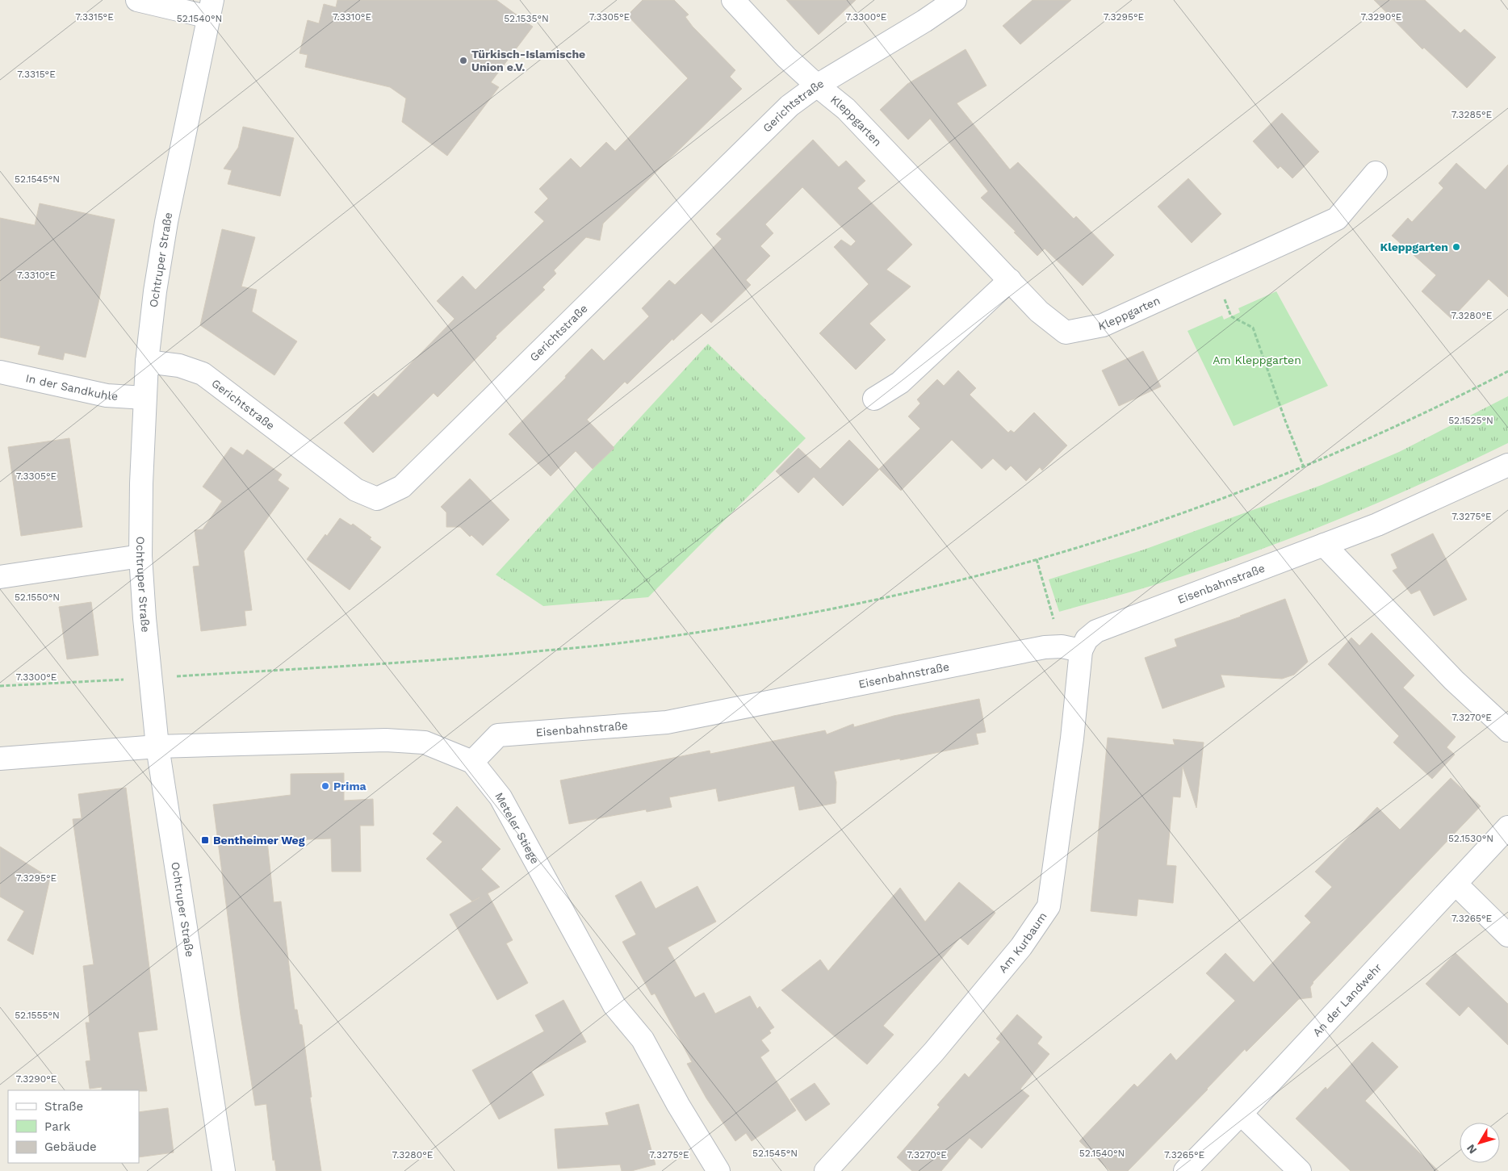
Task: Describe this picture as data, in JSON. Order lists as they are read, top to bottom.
{
  "streets": {
    "street": [
      "Gerichtstraße",
      "Kleppgarten",
      "Ochtruper Straße",
      "In der Sandkuhle",
      "Eisenbahnstraße",
      "Meteler Stiege",
      "Am Kurbaum",
      "An der Landwehr"
    ]
  },
  "crossings": [
    ["Gerichtstraße", "Kleppgarten"],
    ["Gerichtstraße", "Ochtruper Straße"],
    ["Ochtruper Straße", "In der Sandkuhle"],
    ["Ochtruper Straße", "Meteler Stiege"],
    ["Eisenbahnstraße", "Meteler Stiege"],
    ["Eisenbahnstraße", "Am Kurbaum"]
  ],
  "parks": ["Am Kleppgarten"],
  "places": {
    "other": ["Türkisch-Islamische Union e.V.", "Kleppgarten", "Prima"],
    "transit": ["Bentheimer Weg"]
  },
  "legend": ["Straße", "Park", "Gebäude"],
  "north": "bottom left",
  "coordinates": [
    "7.3315°E",
    "7.3310°E",
    "7.3305°E",
    "7.3295°E",
    "7.3300°E",
    "7.3290°E",
    "52.1540°N",
    "52.1535°N",
    "7.3285°E",
    "52.1545°N",
    "7.3280°E",
    "52.1525°N",
    "7.3275°E",
    "52.1550°N",
    "7.3270°E",
    "52.1530°N",
    "7.3265°E",
    "52.1555°N"
  ]
}
